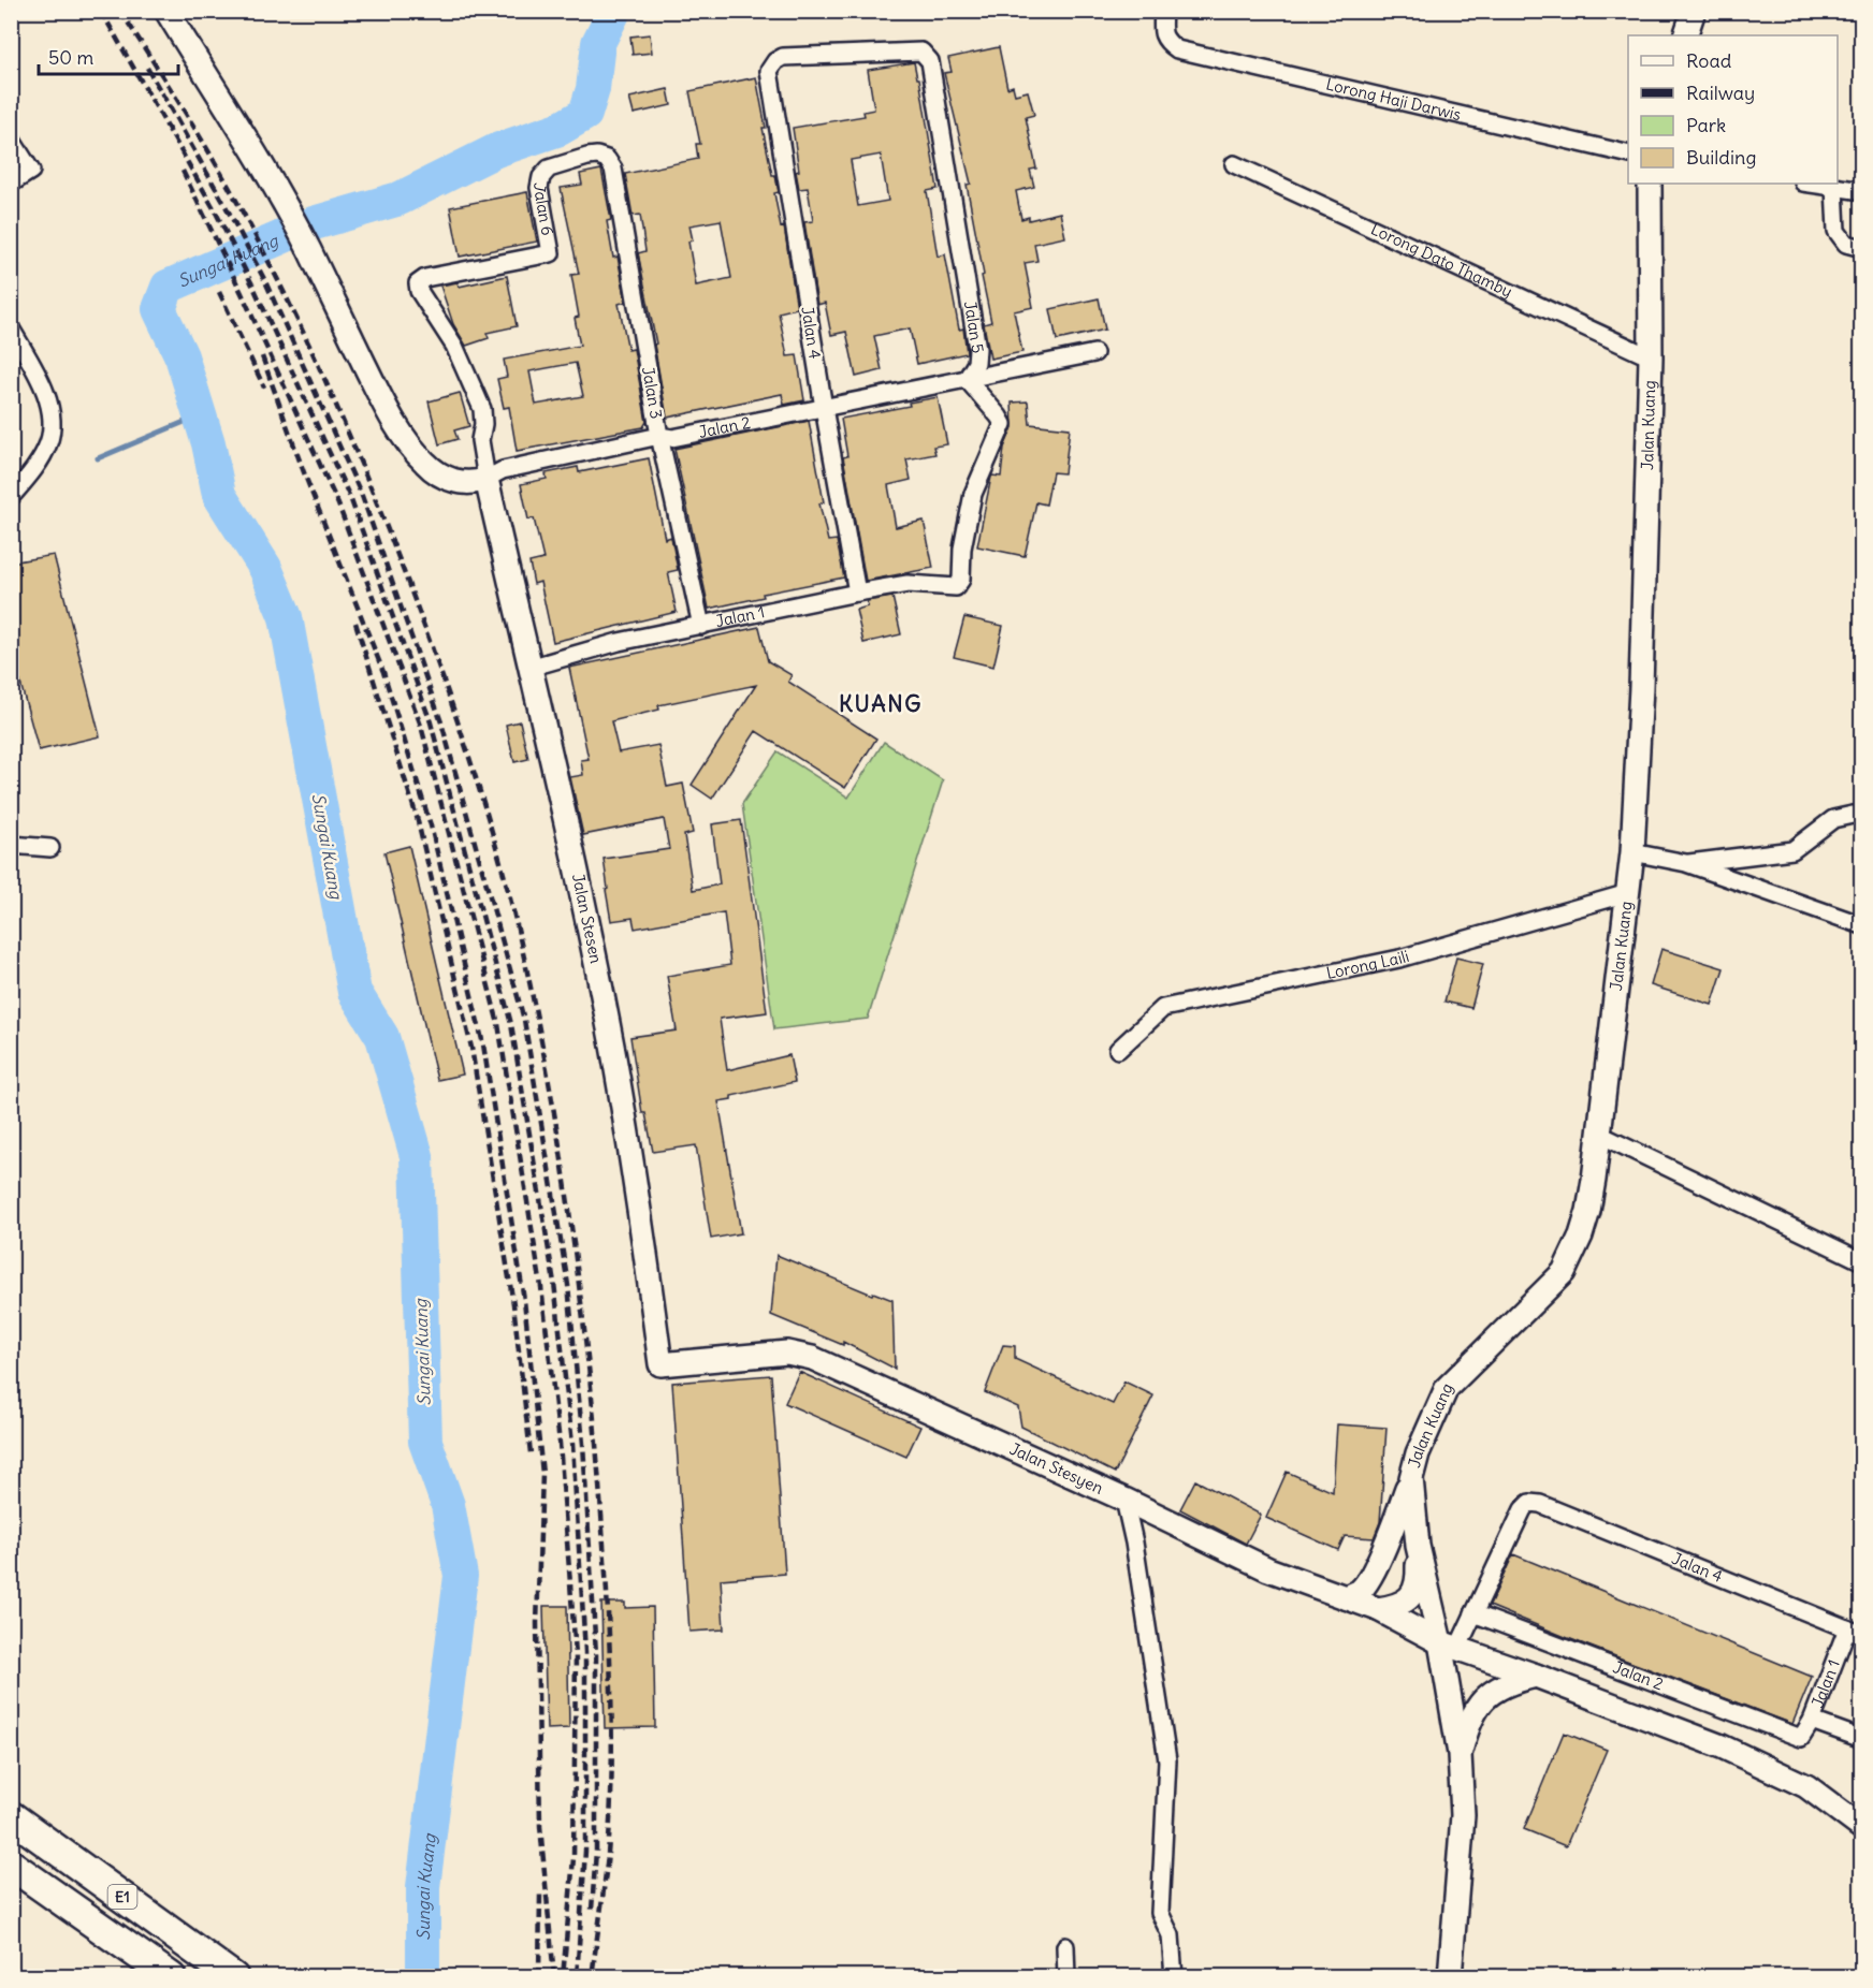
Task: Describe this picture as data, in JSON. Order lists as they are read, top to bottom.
{
  "streets": {
    "highway": ["E1"],
    "main road": ["Jalan Kuang", "Jalan Stesen", "Jalan Stesyen"],
    "street": [
      "Lorong Haji Darwis",
      "Jalan 6",
      "Lorong Dato Thamby",
      "Jalan 5",
      "Jalan 4",
      "Jalan 3",
      "Jalan 2",
      "Jalan 1",
      "Lorong Laili"
    ]
  },
  "crossings": [
    ["Jalan 6", "Jalan 3"],
    ["Jalan 6", "Jalan 2"],
    ["Jalan 6", "Jalan Stesen"],
    ["Lorong Dato Thamby", "Jalan Kuang"],
    ["Jalan 5", "Jalan 4"],
    ["Jalan 5", "Jalan 2"],
    ["Jalan 5", "Jalan 1"],
    ["Jalan 4", "Jalan 2"],
    ["Jalan 4", "Jalan 1"],
    ["Jalan 3", "Jalan 2"],
    ["Jalan 3", "Jalan 1"],
    ["Jalan Kuang", "Lorong Laili"],
    ["Jalan Kuang", "Jalan Stesyen"],
    ["Jalan 2", "Jalan 1"],
    ["Jalan 2", "Jalan Stesen"],
    ["Jalan 1", "Jalan Stesen"],
    ["Jalan Stesen", "Jalan Stesyen"]
  ],
  "districts": ["KUANG"],
  "water": ["Sungai Kuang"],
  "legend": [
    "Road",
    "Railway",
    "Park",
    "Building"
  ],
  "scale_bar": "50 m"
}
